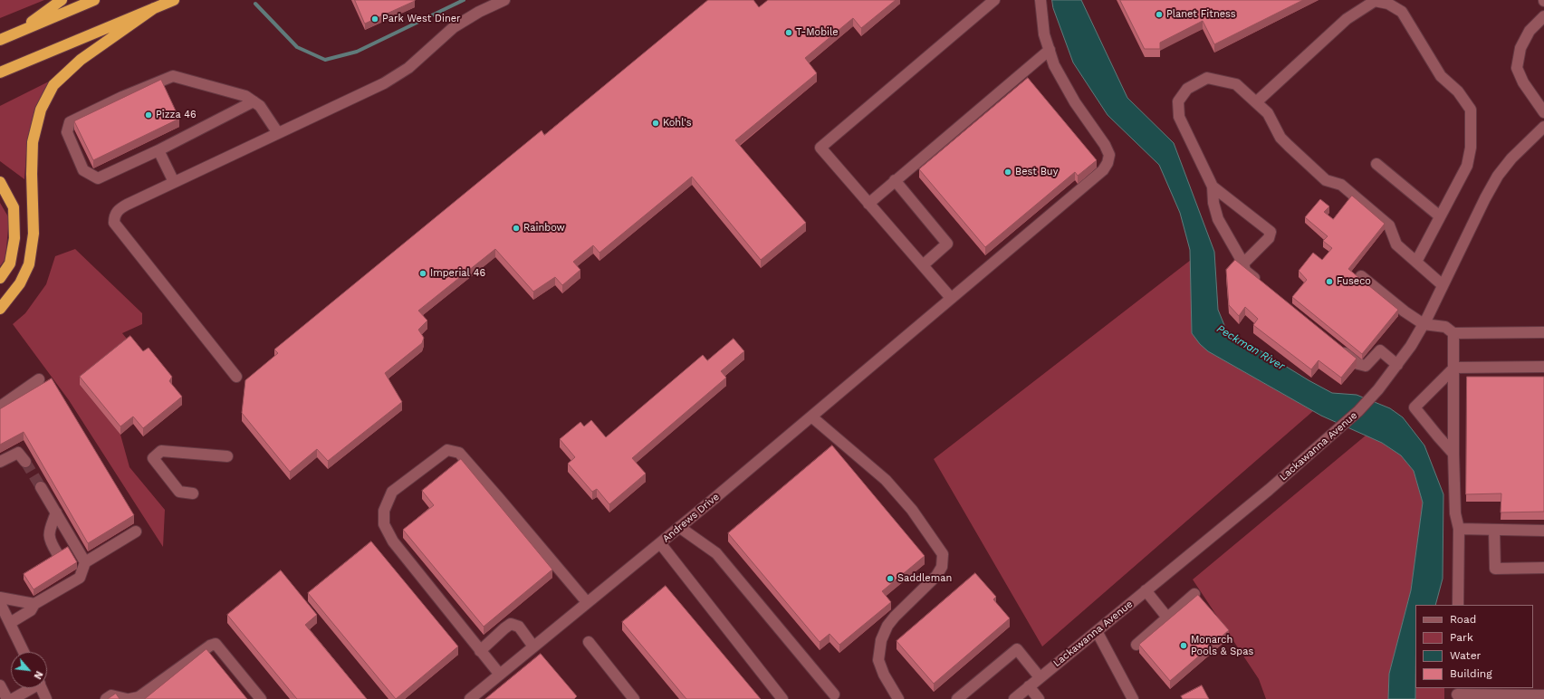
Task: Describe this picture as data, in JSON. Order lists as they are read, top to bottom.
{
  "streets": {
    "street": ["Lackawanna Avenue", "Andrews Drive"]
  },
  "water": ["Peckman River"],
  "places": [
    "Planet Fitness",
    "Park West Diner",
    "T-Mobile",
    "Pizza 46",
    "Kohl's",
    "Best Buy",
    "Rainbow",
    "Imperial 46",
    "Fuseco",
    "Saddleman",
    "Monarch Pools & Spas"
  ],
  "legend": [
    "Road",
    "Park",
    "Water",
    "Building"
  ],
  "north": "bottom right"
}
